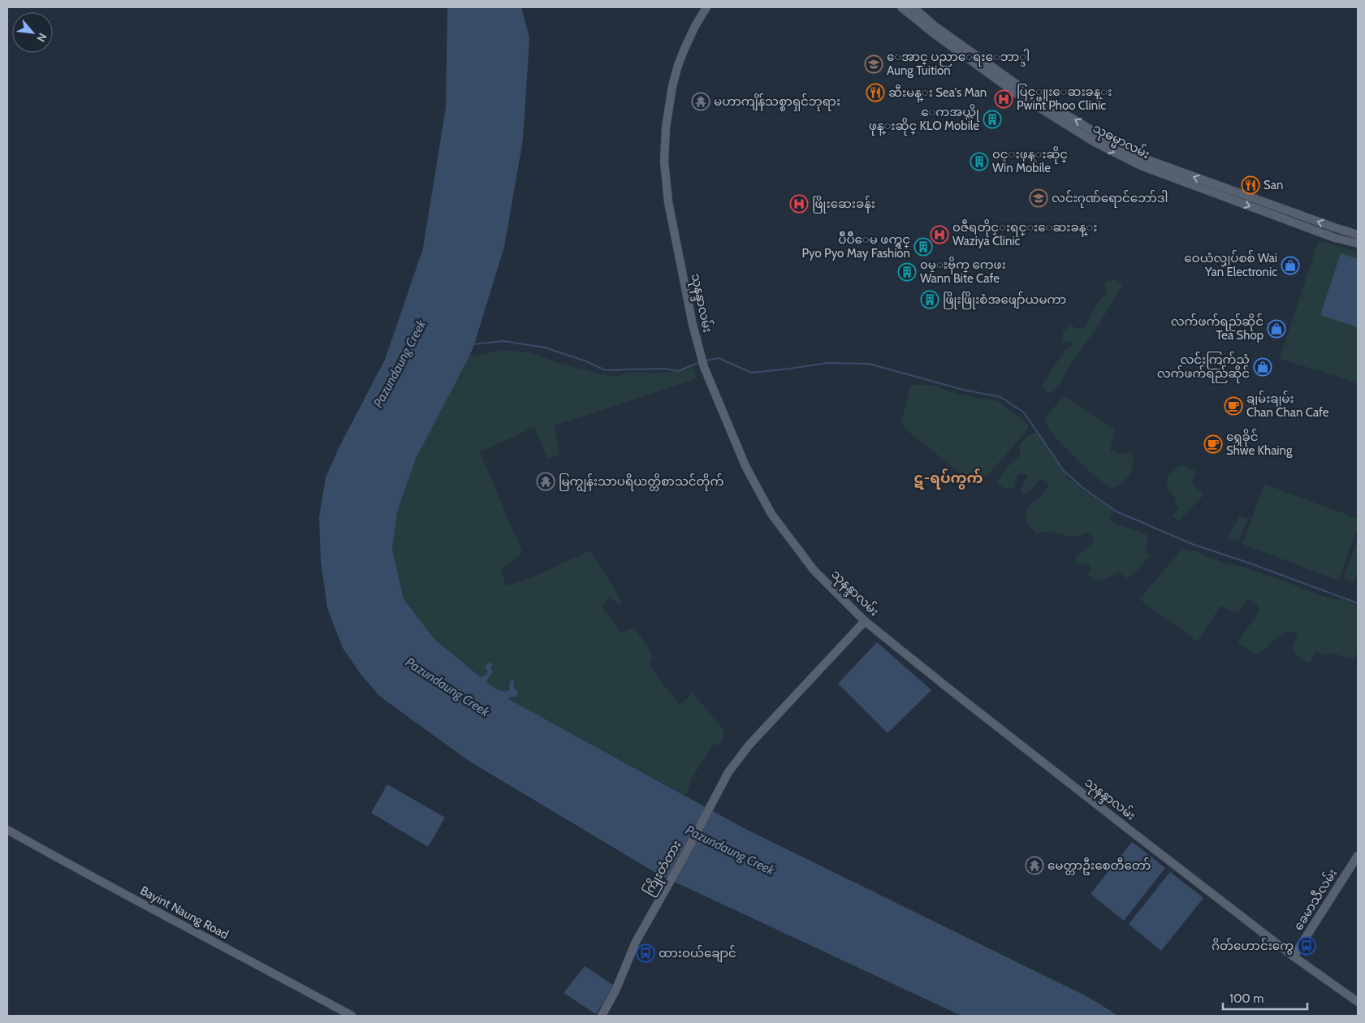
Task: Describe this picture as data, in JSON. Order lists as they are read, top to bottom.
{
  "streets": {
    "main road": [
      "သုဓမ္မာလမ်း",
      "သုနန္ဒာလမ်း",
      "ကြိုးတံတား",
      "ခေမာသီလမ်း",
      "Bayint Naung Road"
    ]
  },
  "crossings": [
    ["သုနန္ဒာလမ်း", "ကြိုးတံတား"],
    ["သုနန္ဒာလမ်း", "ခေမာသီလမ်း"]
  ],
  "districts": ["ဋ-ရပ်ကွက်"],
  "water": ["Pazundaung Creek"],
  "places": {
    "school or university": ["ေအာင္ ပညာေရးေဘာ္ဒါ Aung Tuition", "လင်းဂုဏ်ရောင်ဘော်ဒါ"],
    "restaurant": ["ဆီးမန္း Sea's Man", "San"],
    "hospital": ["ပြင့္ဖူးေဆးခန္း Pwint Phoo Clinic", "ဖြိုးဆေးခန်း", "၀ဇီရတိုင္းရင္းေဆးခန္း Waziya Clinic"],
    "temple": ["မဟာကျိန်သစ္စာရှင်ဘုရား", "မြကျွန်းသာပရိယတ္တိစာသင်တိုက်", "မေတ္တာဦးစေတီတော်"],
    "building": [
      "ေကအယ္လ္အို ဖုန္းဆိုင္ KLO Mobile",
      "၀င္းဖုန္းဆိုင္ Win Mobile",
      "ပ်ိဳပ်ိဳေမ ဖက္ရွင္ Pyo Pyo May Fashion",
      "၀မ္းဗိုက္ ကေဖး Wann Bite Cafe",
      "ဖြိုးဖြိုးစံအဖျော်ယမကာ"
    ],
    "shop": ["ဝေယံလျှပ်စစ် Wai Yan Electronic", "လက်ဖက်ရည်ဆိုင် Tea Shop", "လင်းကြက်ညံ လက်ဖက်ရည်ဆိုင်"],
    "cafe": ["ချမ်းချမ်း Chan Chan Cafe", "ရွှေခိုင် Shwe Khaing"],
    "bus stop": ["ဂိတ်ဟောင်းကွေ", "ထားဝယ်ချောင်"]
  },
  "scale_bar": "100 m",
  "north": "bottom right"
}
